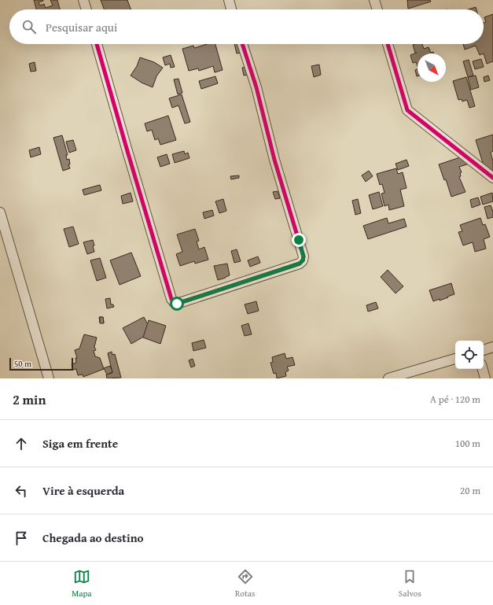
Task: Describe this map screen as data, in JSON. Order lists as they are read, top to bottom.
{
  "scale_bar": "50 m",
  "north": "bottom right",
  "page": {
    "search": "Pesquisar aqui",
    "scale": "50 m",
    "heading": ["2 min", "A pé · 120 m"],
    "list": [
      ["Siga em frente", "100 m"],
      ["Vire à esquerda", "20 m"],
      "Chegada ao destino"
    ],
    "nav": ["Mapa", "Rotas", "Salvos"]
  }
}
